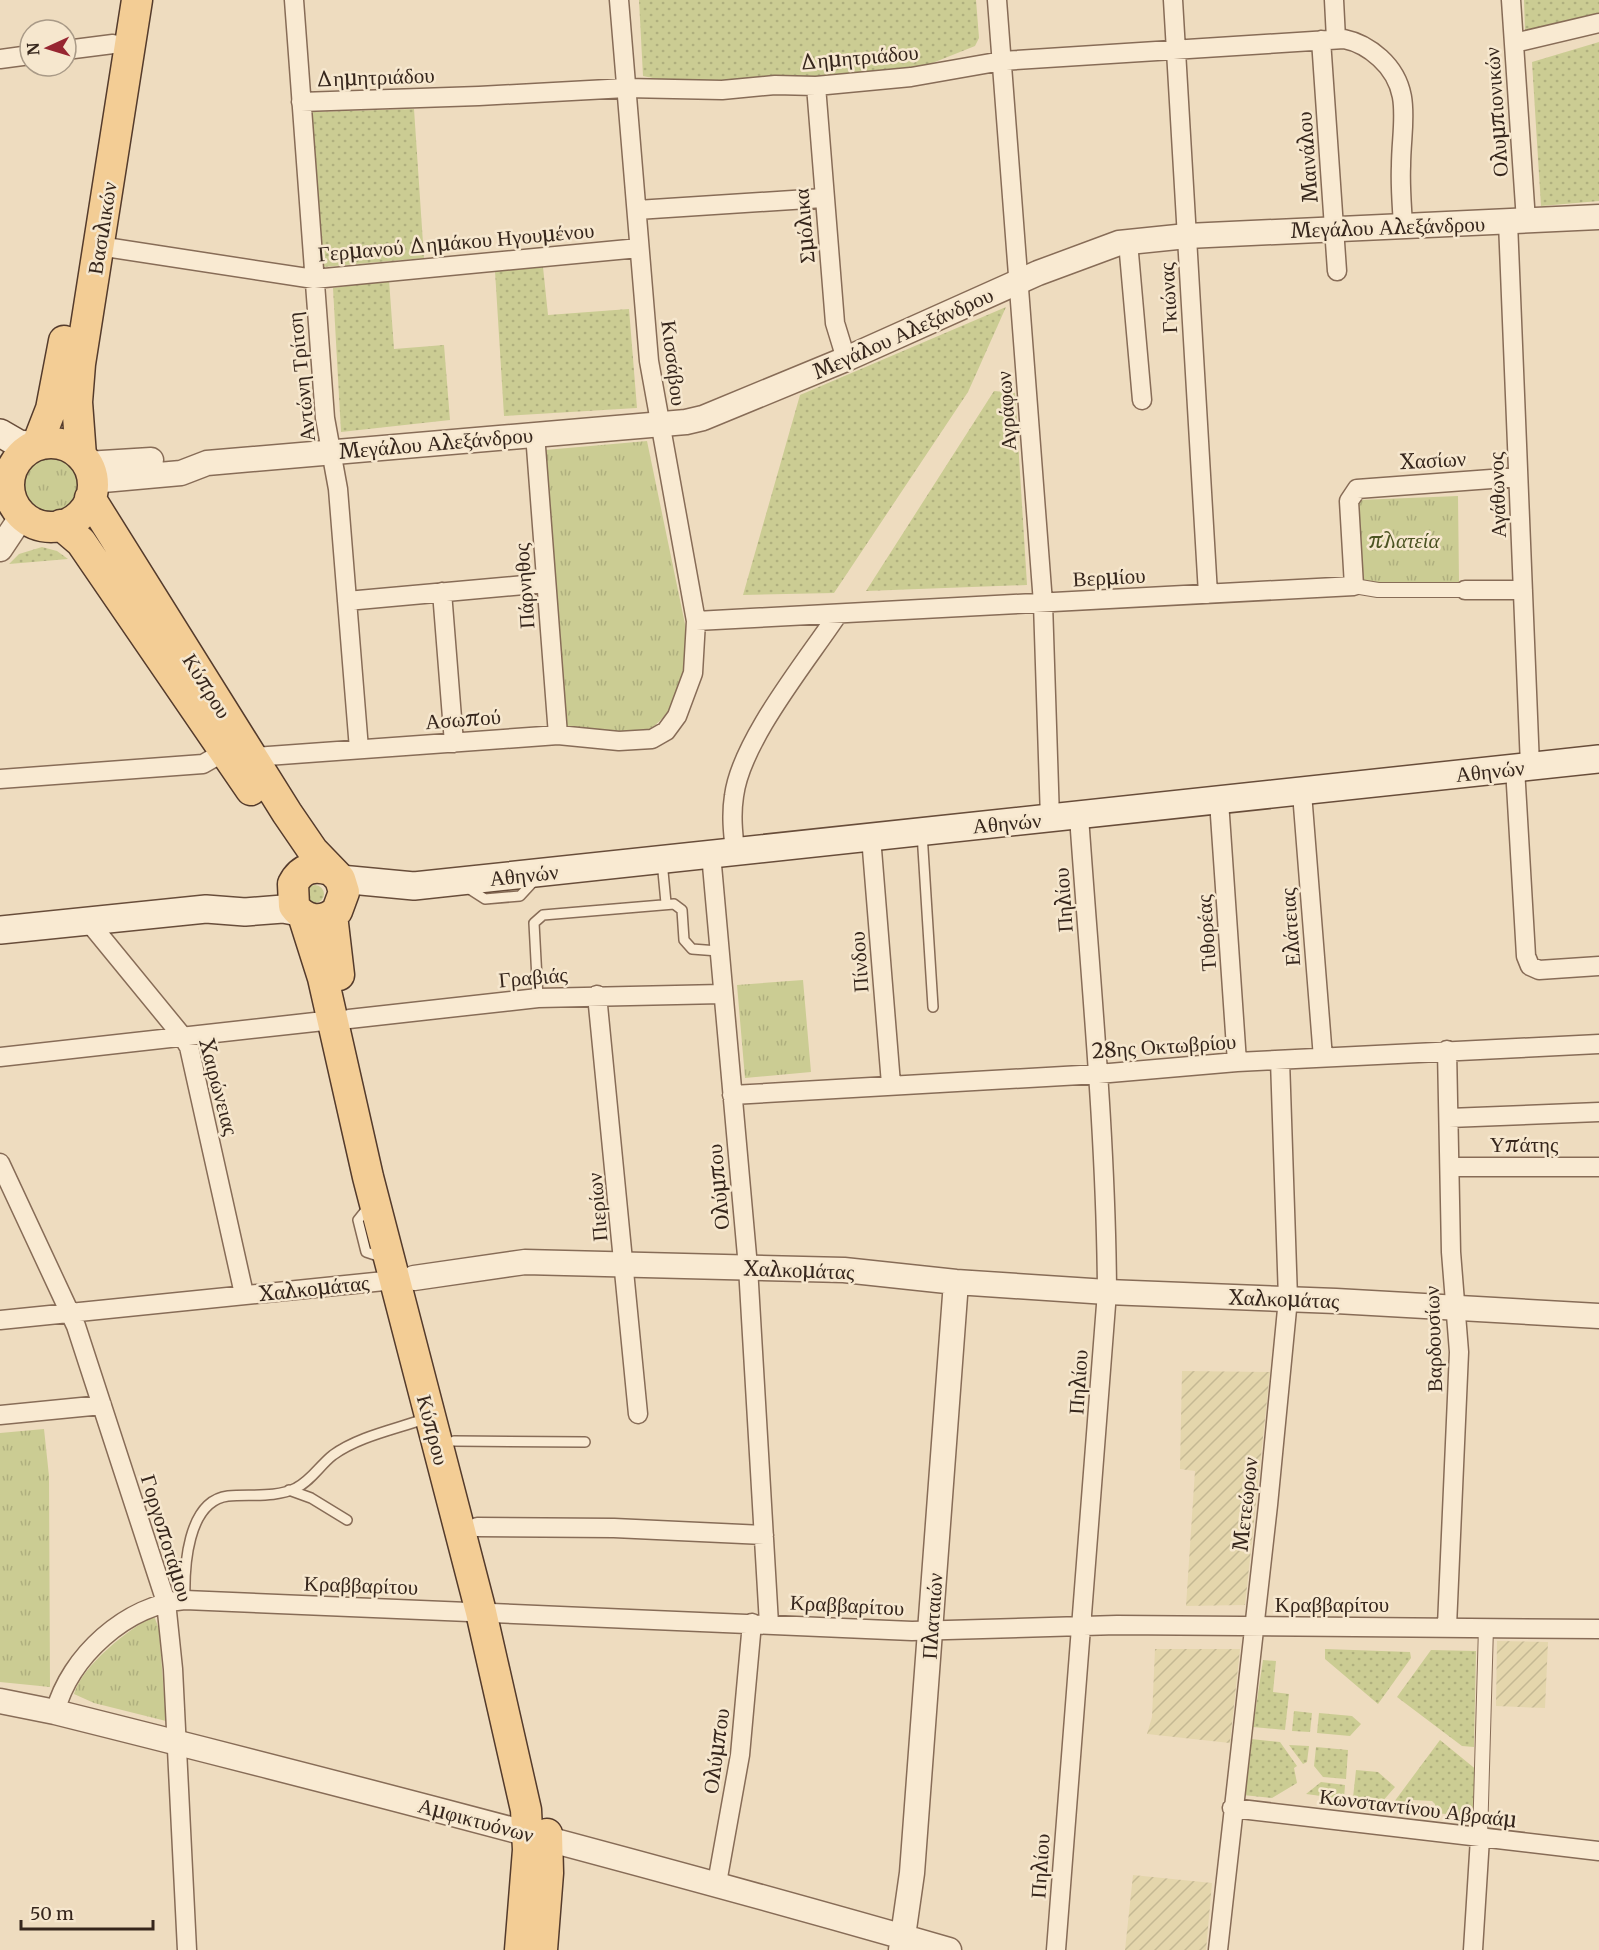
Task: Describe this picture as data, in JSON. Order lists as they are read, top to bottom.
{
  "streets": {
    "main road": ["Βασιλικών", "Κύπρου", "Αθηνών"],
    "street": [
      "Δημητριάδου",
      "Ολυμπιονικών",
      "Μαινάλου",
      "Σμόλικα",
      "Μεγάλου Αλεξάνδρου",
      "Γερμανού Δημάκου Ηγουμένου",
      "Γκιώνας",
      "Κισσάβου",
      "Αντώνη Τρίτση",
      "Αγράφων",
      "Χασίων",
      "Αγάθωνος",
      "Βερμίου",
      "Πάρνηθος",
      "Ασωπού",
      "Πηλίου",
      "Ελάτειας",
      "Τιθορέας",
      "Πίνδου",
      "Γραβιάς",
      "28ης Οκτωβρίου",
      "Χαιρώνειας",
      "Υπάτης",
      "Ολύμπου",
      "Πιερίων",
      "Χαλκομάτας",
      "Βαρδουσίων",
      "Μετεώρων",
      "Γοργοποτάμου",
      "Κραββαρίτου",
      "Πλαταιών",
      "Κωνσταντίνου Αβραάμ",
      "Αμφικτυόνων"
    ]
  },
  "crossings": [
    ["Δημητριάδου", "Μαινάλου"],
    ["Δημητριάδου", "Σμόλικα"],
    ["Δημητριάδου", "Μεγάλου Αλεξάνδρου"],
    ["Δημητριάδου", "Γκιώνας"],
    ["Δημητριάδου", "Κισσάβου"],
    ["Δημητριάδου", "Αντώνη Τρίτση"],
    ["Δημητριάδου", "Αγράφων"],
    ["Ολυμπιονικών", "Μεγάλου Αλεξάνδρου"],
    ["Ολυμπιονικών", "Αγάθωνος"],
    ["Μαινάλου", "Μεγάλου Αλεξάνδρου"],
    ["Σμόλικα", "Μεγάλου Αλεξάνδρου"],
    ["Μεγάλου Αλεξάνδρου", "Βασιλικών"],
    ["Μεγάλου Αλεξάνδρου", "Γκιώνας"],
    ["Μεγάλου Αλεξάνδρου", "Κισσάβου"],
    ["Μεγάλου Αλεξάνδρου", "Αντώνη Τρίτση"],
    ["Μεγάλου Αλεξάνδρου", "Αγράφων"],
    ["Μεγάλου Αλεξάνδρου", "Αγάθωνος"],
    ["Μεγάλου Αλεξάνδρου", "Πάρνηθος"],
    ["Μεγάλου Αλεξάνδρου", "Κύπρου"],
    ["Βασιλικών", "Γερμανού Δημάκου Ηγουμένου"],
    ["Βασιλικών", "Κύπρου"],
    ["Γερμανού Δημάκου Ηγουμένου", "Κισσάβου"],
    ["Γερμανού Δημάκου Ηγουμένου", "Αντώνη Τρίτση"],
    ["Γκιώνας", "Βερμίου"],
    ["Κισσάβου", "Βερμίου"],
    ["Κισσάβου", "Ασωπού"],
    ["Αντώνη Τρίτση", "Ασωπού"],
    ["Αγράφων", "Βερμίου"],
    ["Αγράφων", "Αθηνών"],
    ["Χασίων", "Αγάθωνος"],
    ["Χασίων", "Βερμίου"],
    ["Αγάθωνος", "Βερμίου"],
    ["Αγάθωνος", "Αθηνών"],
    ["Πάρνηθος", "Ασωπού"],
    ["Κύπρου", "Ασωπού"],
    ["Κύπρου", "Αθηνών"],
    ["Κύπρου", "Γραβιάς"],
    ["Κύπρου", "Χαλκομάτας"],
    ["Κύπρου", "Κραββαρίτου"],
    ["Κύπρου", "Αμφικτυόνων"],
    ["Αθηνών", "Πηλίου"],
    ["Αθηνών", "Ελάτειας"],
    ["Αθηνών", "Τιθορέας"],
    ["Αθηνών", "Πίνδου"],
    ["Αθηνών", "Χαιρώνειας"],
    ["Αθηνών", "Ολύμπου"],
    ["Πηλίου", "28ης Οκτωβρίου"],
    ["Πηλίου", "Χαλκομάτας"],
    ["Πηλίου", "Κραββαρίτου"],
    ["Ελάτειας", "28ης Οκτωβρίου"],
    ["Τιθορέας", "28ης Οκτωβρίου"],
    ["Πίνδου", "28ης Οκτωβρίου"],
    ["Γραβιάς", "Χαιρώνειας"],
    ["Γραβιάς", "Ολύμπου"],
    ["Γραβιάς", "Πιερίων"],
    ["28ης Οκτωβρίου", "Ολύμπου"],
    ["28ης Οκτωβρίου", "Βαρδουσίων"],
    ["28ης Οκτωβρίου", "Μετεώρων"],
    ["Χαιρώνειας", "Χαλκομάτας"],
    ["Υπάτης", "Βαρδουσίων"],
    ["Ολύμπου", "Χαλκομάτας"],
    ["Ολύμπου", "Κραββαρίτου"],
    ["Ολύμπου", "Αμφικτυόνων"],
    ["Πιερίων", "Χαλκομάτας"],
    ["Χαλκομάτας", "Βαρδουσίων"],
    ["Χαλκομάτας", "Μετεώρων"],
    ["Χαλκομάτας", "Γοργοποτάμου"],
    ["Χαλκομάτας", "Πλαταιών"],
    ["Βαρδουσίων", "Κραββαρίτου"],
    ["Μετεώρων", "Κραββαρίτου"],
    ["Μετεώρων", "Κωνσταντίνου Αβραάμ"],
    ["Γοργοποτάμου", "Κραββαρίτου"],
    ["Γοργοποτάμου", "Αμφικτυόνων"],
    ["Κραββαρίτου", "Πλαταιών"],
    ["Κραββαρίτου", "Αμφικτυόνων"],
    ["Πλαταιών", "Αμφικτυόνων"]
  ],
  "parks": ["πλατεία"],
  "scale_bar": "50 m",
  "north": "left"
}
